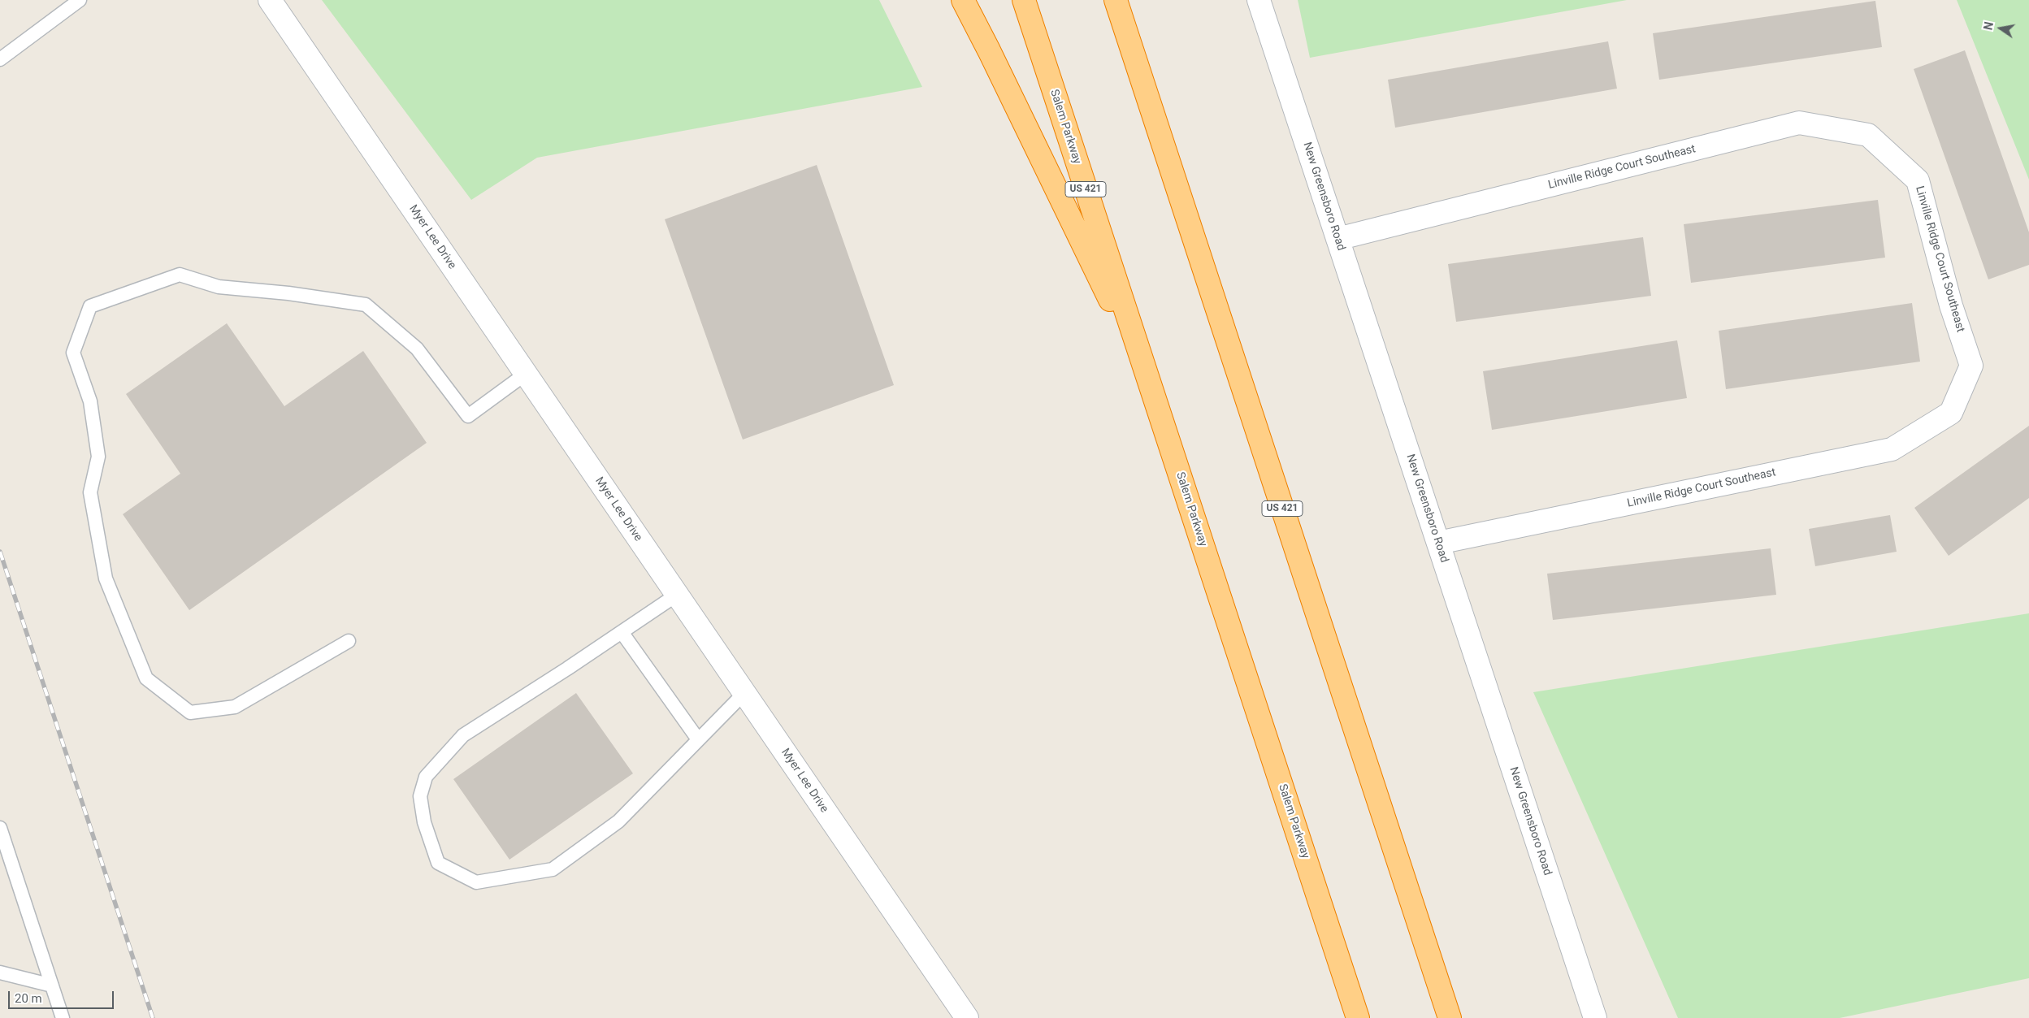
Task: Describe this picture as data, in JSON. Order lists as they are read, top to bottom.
{
  "streets": {
    "highway": ["Salem Parkway", "US 421"],
    "street": ["Linville Ridge Court Southeast", "New Greensboro Road", "Myer Lee Drive"]
  },
  "crossings": [
    ["Linville Ridge Court Southeast", "New Greensboro Road"]
  ],
  "scale_bar": "20 m",
  "north": "left"
}
